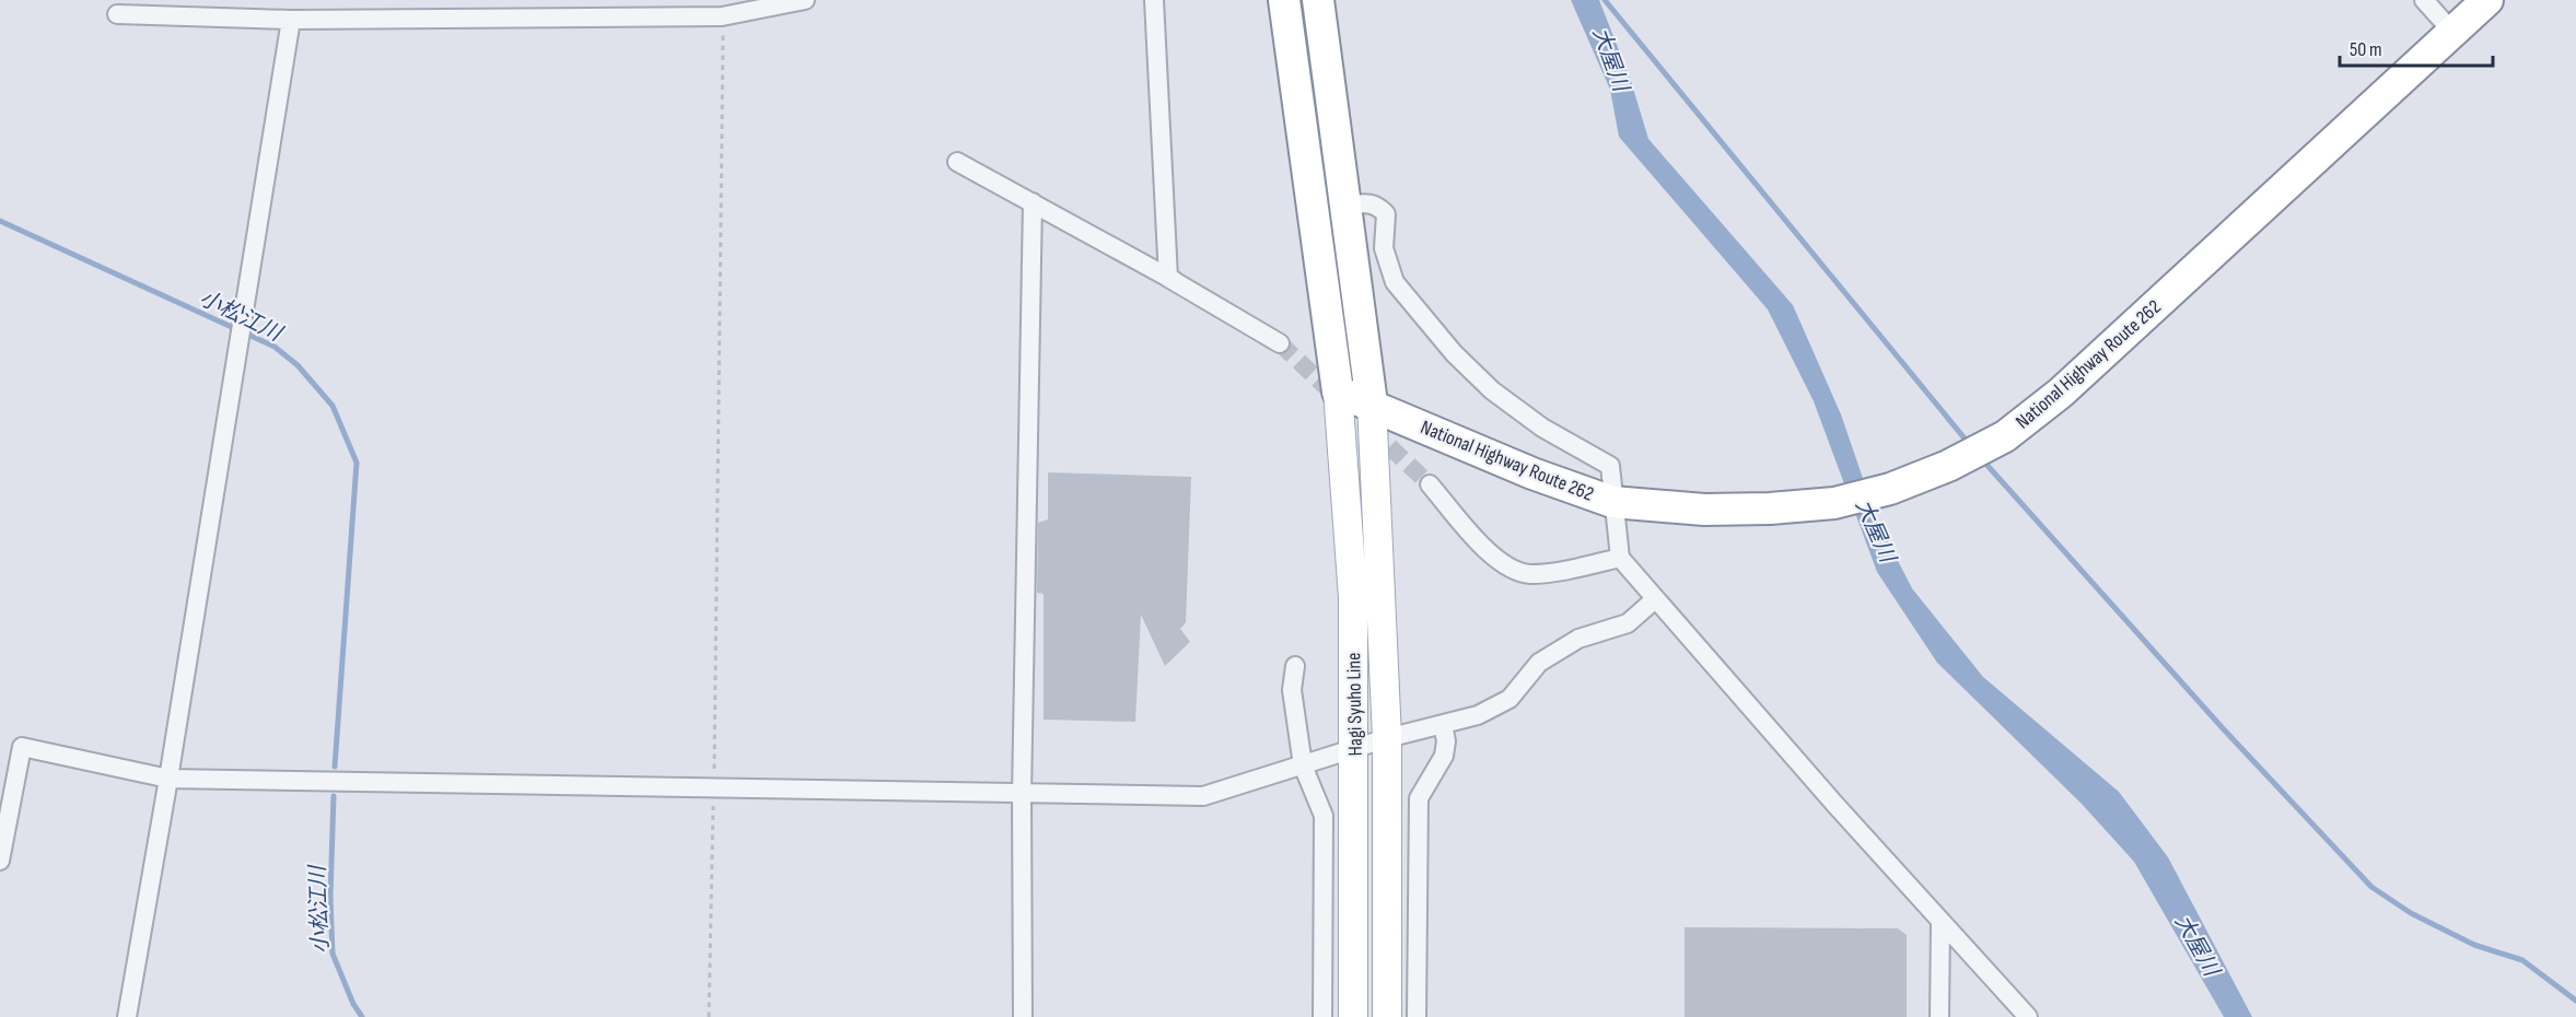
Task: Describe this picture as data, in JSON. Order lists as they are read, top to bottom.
{
  "streets": {
    "highway": ["National Highway Route 262"],
    "main road": ["Hagi Syuho Line"]
  },
  "crossings": [
    ["National Highway Route 262", "Hagi Syuho Line"]
  ],
  "water": ["大屋川", "小松江川"],
  "scale_bar": "50 m"
}
